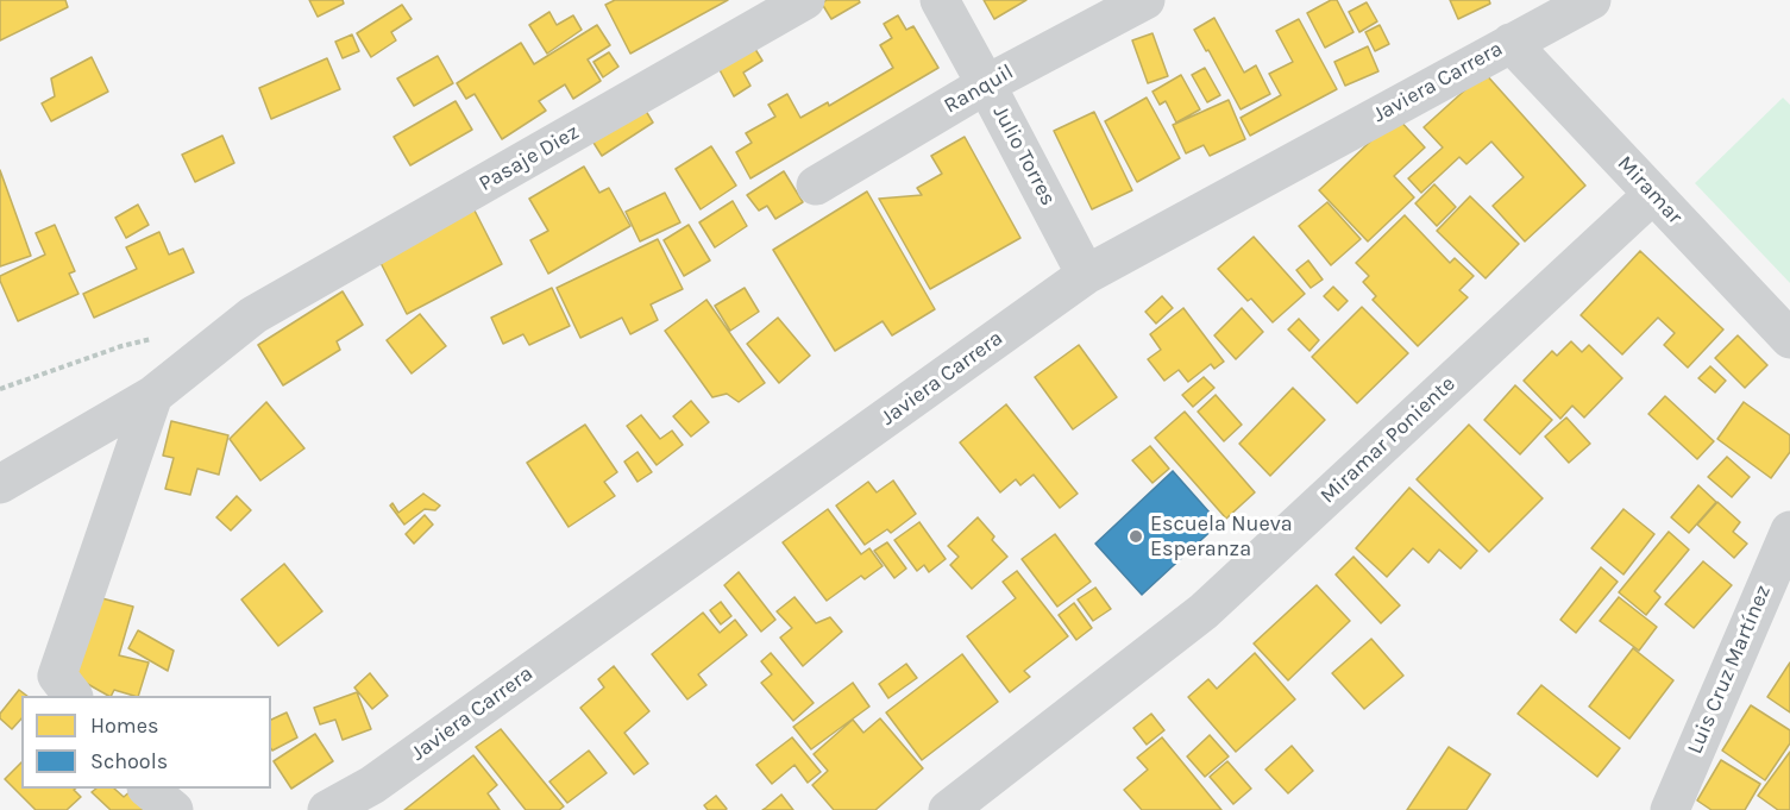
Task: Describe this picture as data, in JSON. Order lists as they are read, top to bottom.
{
  "streets": {
    "street": [
      "Javiera Carrera",
      "Ranquil",
      "Julio Torres",
      "Pasaje Diez",
      "Miramar",
      "Miramar Poniente",
      "Luis Cruz Martínez"
    ]
  },
  "crossings": [
    ["Javiera Carrera", "Julio Torres"],
    ["Javiera Carrera", "Miramar"],
    ["Ranquil", "Julio Torres"],
    ["Miramar", "Miramar Poniente"]
  ],
  "places": ["Escuela Nueva Esperanza"],
  "legend": ["Homes", "Schools"]
}
